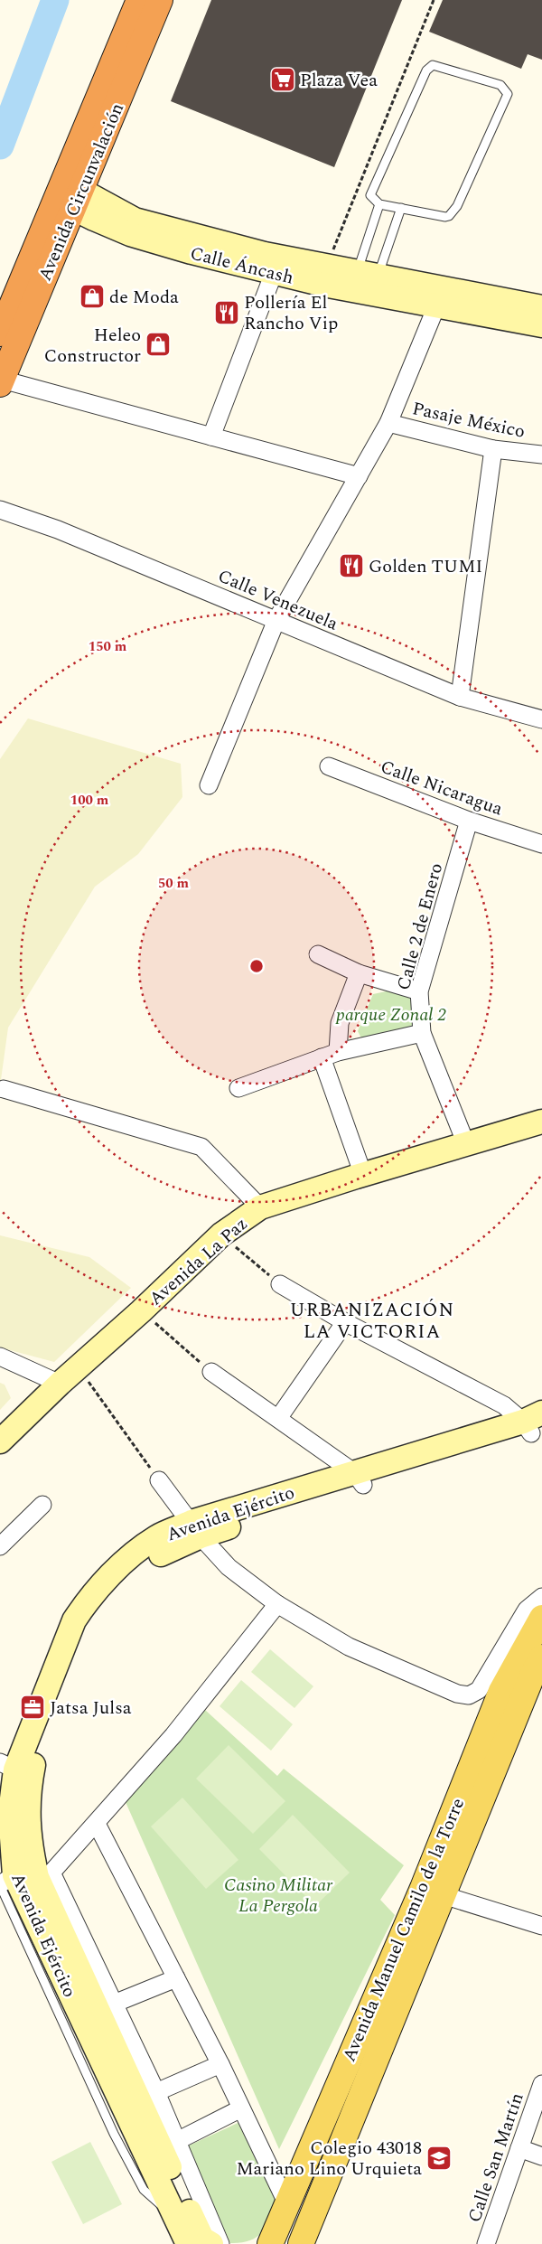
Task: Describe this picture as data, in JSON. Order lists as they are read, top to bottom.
{
  "streets": {
    "highway": ["Avenida Circunvalación"],
    "main road": [
      "Calle Áncash",
      "Avenida La Paz",
      "Avenida Ejército",
      "Avenida Manuel Camilo de la Torre"
    ],
    "street": [
      "Pasaje México",
      "Calle Venezuela",
      "Calle Nicaragua",
      "Calle 2 de Enero",
      "Calle San Martín"
    ]
  },
  "crossings": [
    ["Avenida Circunvalación", "Calle Áncash"],
    ["Calle Nicaragua", "Calle 2 de Enero"],
    ["Calle 2 de Enero", "Avenida La Paz"]
  ],
  "districts": ["URBANIZACIÓN LA VICTORIA"],
  "parks": ["parque Zonal 2", "Casino Militar La Pergola"],
  "places": {
    "supermarket": ["Plaza Vea"],
    "shop": ["de Moda", "Heleo Constructor"],
    "restaurant": ["Pollería El Rancho Vip", "Golden TUMI"],
    "office": ["Jatsa Julsa"],
    "school or university": ["Colegio 43018 Mariano Lino Urquieta"]
  },
  "rings": ["150 m", "100 m", "50 m"]
}
